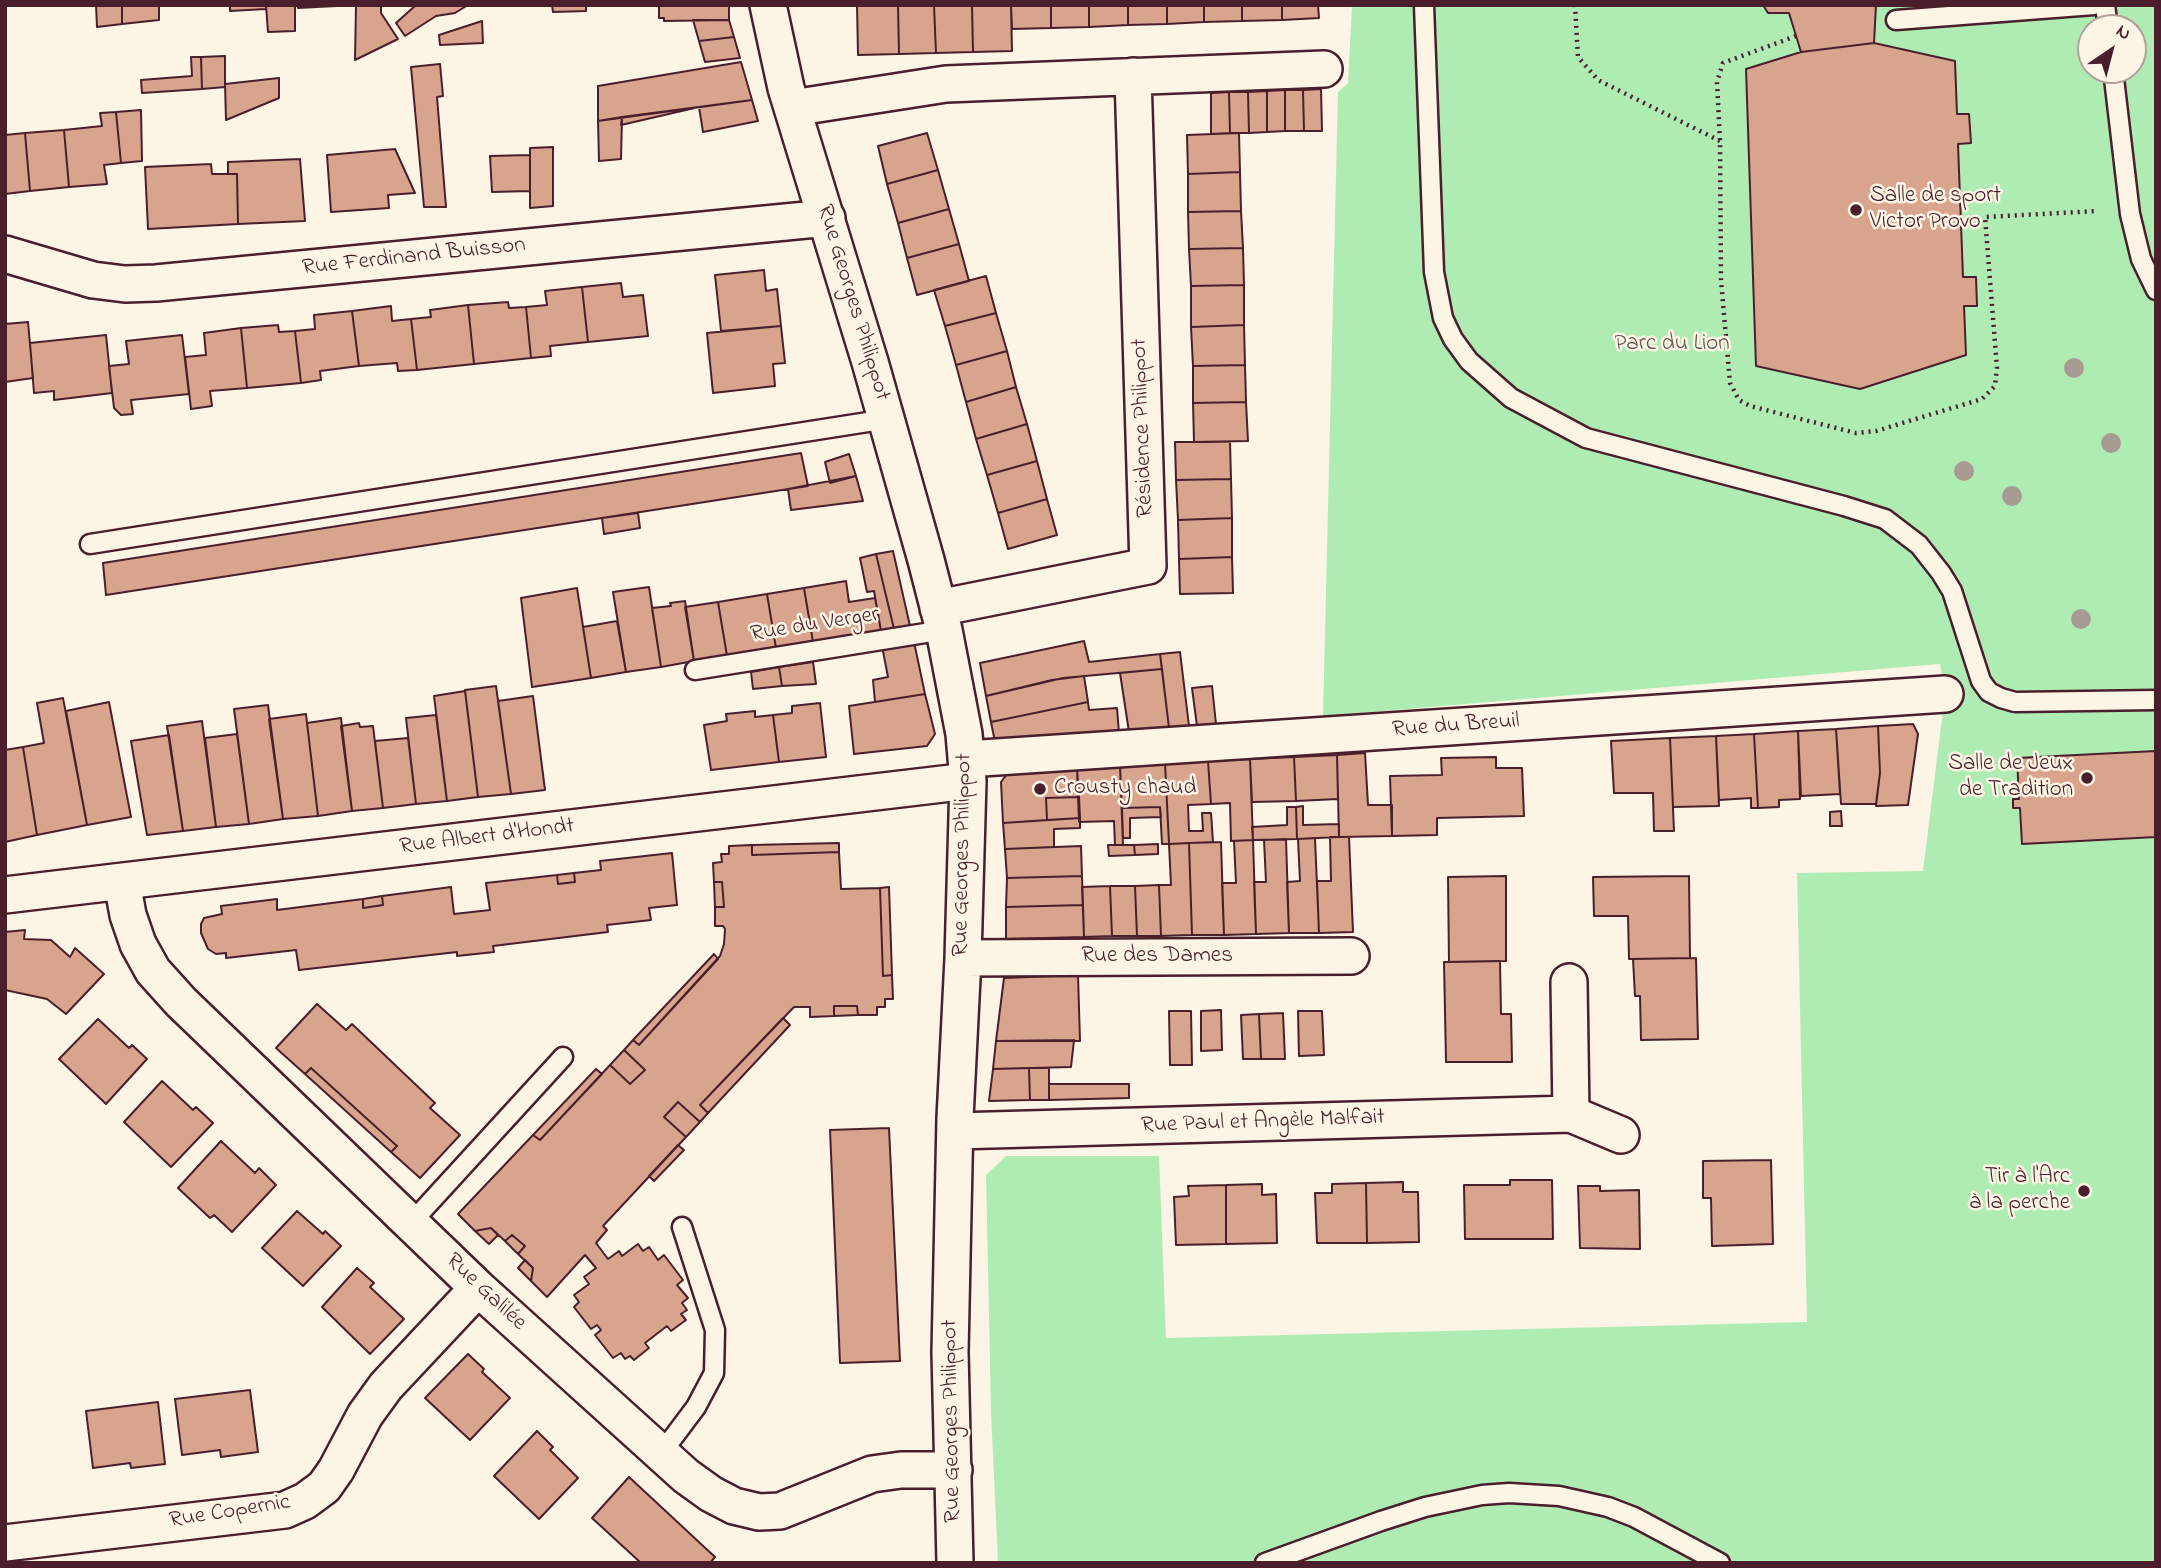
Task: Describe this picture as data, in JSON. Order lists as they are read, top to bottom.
{
  "streets": {
    "street": [
      "Rue Ferdinand Buisson",
      "Rue Georges Philippot",
      "Résidence Philippot",
      "Rue du Breuil",
      "Rue Albert d'Hondt",
      "Rue des Dames",
      "Rue Paul et Angèle Malfait",
      "Rue Galilée",
      "Rue Copernic"
    ],
    "lane": ["Rue du Verger"]
  },
  "crossings": [
    ["Rue Ferdinand Buisson", "Rue Georges Philippot"],
    ["Rue Georges Philippot", "Résidence Philippot"],
    ["Rue Georges Philippot", "Rue du Verger"],
    ["Rue Georges Philippot", "Rue du Breuil"],
    ["Rue Georges Philippot", "Rue Albert d'Hondt"],
    ["Rue Georges Philippot", "Rue des Dames"],
    ["Rue Georges Philippot", "Rue Paul et Angèle Malfait"],
    ["Rue Georges Philippot", "Rue Galilée"],
    ["Résidence Philippot", "Rue du Verger"],
    ["Rue du Breuil", "Rue Albert d'Hondt"],
    ["Rue Albert d'Hondt", "Rue Galilée"],
    ["Rue Galilée", "Rue Copernic"]
  ],
  "parks": ["Parc du Lion"],
  "places": [
    "Salle de sport Victor Provo",
    "Salle de Jeux de Tradition",
    "Crousty chaud",
    "Tir à l'Arc à la perche"
  ],
  "north": "top right"
}
